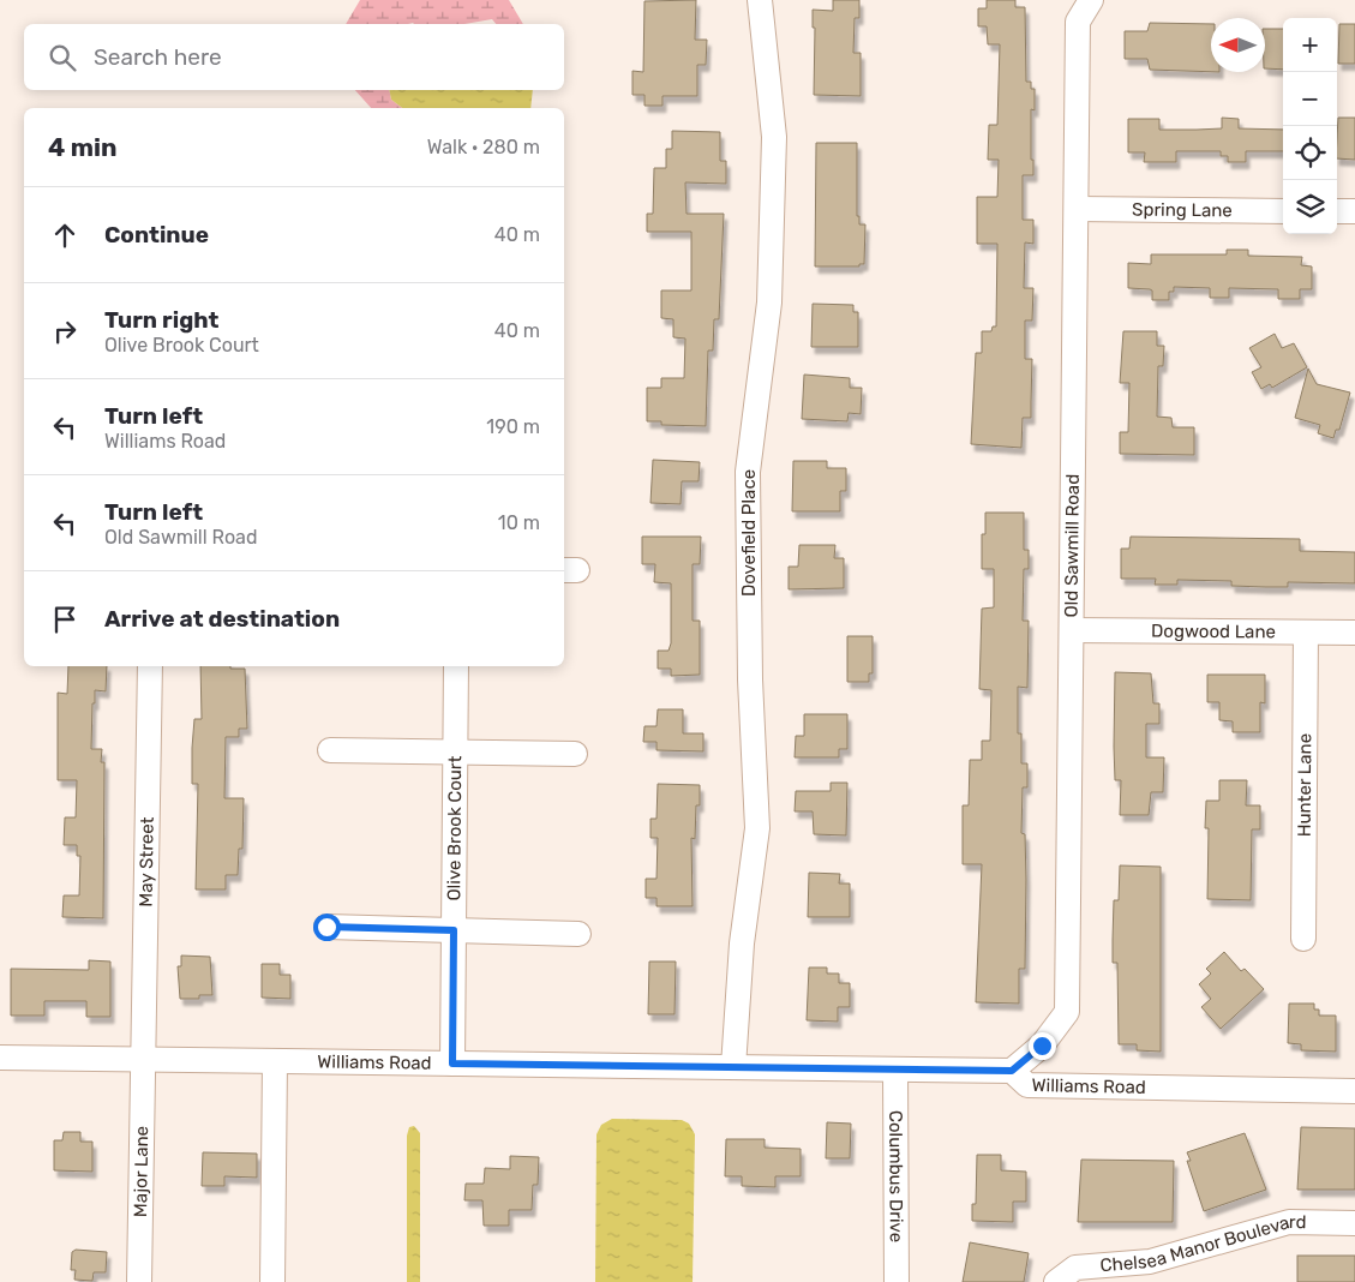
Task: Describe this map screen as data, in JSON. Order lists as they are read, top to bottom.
{
  "streets": {
    "street": [
      "Spring Lane",
      "Dovefield Place",
      "Old Sawmill Road",
      "Dogwood Lane",
      "Hunter Lane",
      "Olive Brook Court",
      "May Street",
      "Williams Road",
      "Major Lane",
      "Columbus Drive",
      "Chelsea Manor Boulevard"
    ]
  },
  "crossings": [
    ["Spring Lane", "Old Sawmill Road"],
    ["Dovefield Place", "Williams Road"],
    ["Old Sawmill Road", "Dogwood Lane"],
    ["Old Sawmill Road", "Williams Road"],
    ["Dogwood Lane", "Hunter Lane"],
    ["Olive Brook Court", "Williams Road"],
    ["May Street", "Williams Road"],
    ["May Street", "Major Lane"],
    ["Williams Road", "Major Lane"],
    ["Williams Road", "Columbus Drive"]
  ],
  "north": "left",
  "page": {
    "map_buttons": ["+", "−"],
    "search": "Search here",
    "heading": ["4 min", "Walk · 280 m"],
    "list": [
      ["Continue", "40 m"],
      ["Turn right", "Olive Brook Court", "40 m"],
      ["Turn left", "Williams Road", "190 m"],
      ["Turn left", "Old Sawmill Road", "10 m"],
      "Arrive at destination"
    ]
  }
}
